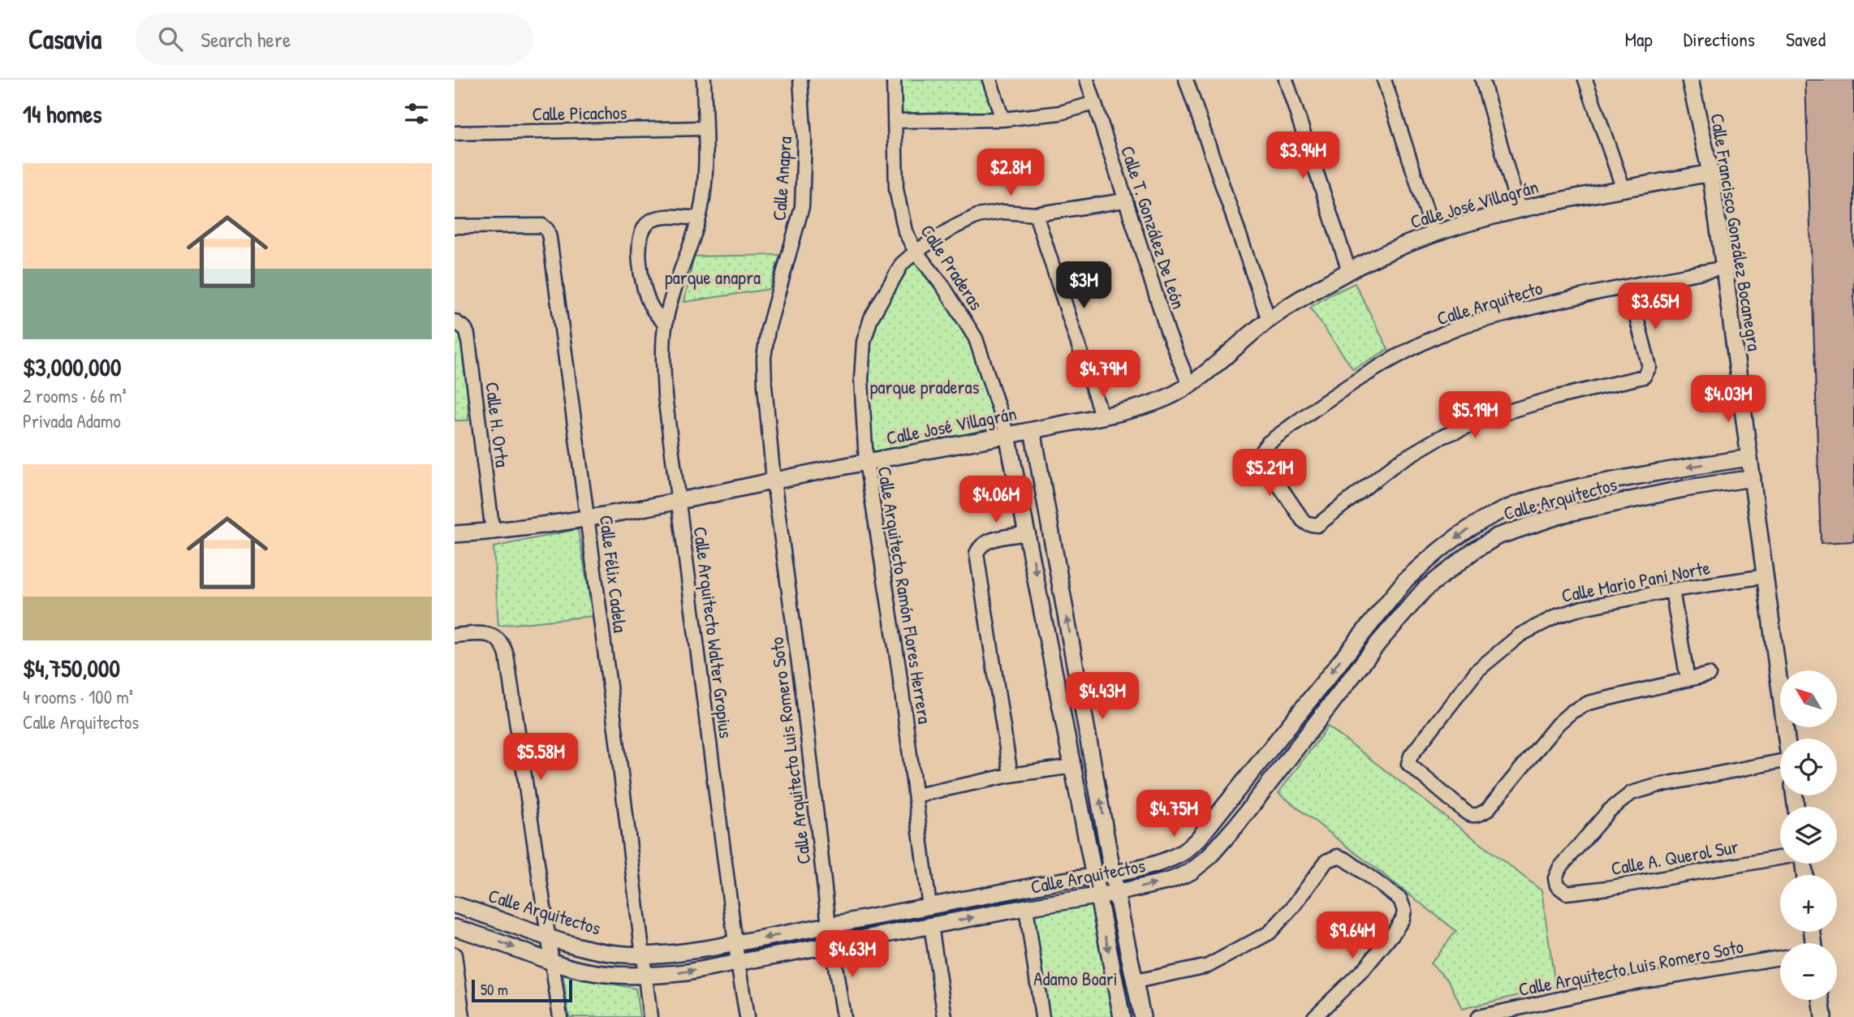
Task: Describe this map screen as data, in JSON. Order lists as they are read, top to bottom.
{
  "streets": {
    "street": [
      "Calle Picachos",
      "Calle Anapra",
      "Calle José Villagrán",
      "Calle T. González De León",
      "Calle Francisco González Bocanegra",
      "Calle Praderas",
      "Calle Arquitecto",
      "Calle H. Orta",
      "Calle Arquitectos",
      "Calle Félix Cadela",
      "Calle Mario Pani Norte",
      "Calle Arquitecto Ramón Flores Herrera",
      "Calle Arquitecto Walter Gropius",
      "Calle Arquitecto Luis Romero Soto",
      "Calle A. Querol Sur"
    ]
  },
  "crossings": [
    ["Calle Picachos", "Calle Arquitecto Walter Gropius"],
    ["Calle Anapra", "Calle José Villagrán"],
    ["Calle Anapra", "Calle Arquitecto Luis Romero Soto"],
    ["Calle José Villagrán", "Calle T. González De León"],
    ["Calle José Villagrán", "Calle Francisco González Bocanegra"],
    ["Calle José Villagrán", "Calle Praderas"],
    ["Calle José Villagrán", "Calle H. Orta"],
    ["Calle José Villagrán", "Calle Félix Cadela"],
    ["Calle José Villagrán", "Calle Arquitecto Ramón Flores Herrera"],
    ["Calle José Villagrán", "Calle Arquitecto Walter Gropius"],
    ["Calle José Villagrán", "Calle Arquitecto Luis Romero Soto"],
    ["Calle T. González De León", "Calle Arquitecto Ramón Flores Herrera"],
    ["Calle Francisco González Bocanegra", "Calle Arquitecto"],
    ["Calle Francisco González Bocanegra", "Calle Arquitectos"],
    ["Calle Francisco González Bocanegra", "Calle Mario Pani Norte"],
    ["Calle Praderas", "Calle Arquitecto Ramón Flores Herrera"],
    ["Calle Arquitectos", "Calle Félix Cadela"],
    ["Calle Arquitectos", "Calle Arquitecto Ramón Flores Herrera"],
    ["Calle Arquitectos", "Calle Arquitecto Walter Gropius"],
    ["Calle Arquitectos", "Calle Arquitecto Luis Romero Soto"]
  ],
  "parks": ["parque anapra", "parque praderas", "Adamo Boari"],
  "scale_bar": "50 m",
  "north": "top left",
  "page": {
    "header": "Casavia",
    "search": "Search here",
    "nav": ["Map", "Directions", "Saved"],
    "heading": "14 homes",
    "price": [
      "$3.94M",
      "$2.8M",
      "$3M",
      "$3.65M",
      "$4.79M",
      "$4.03M",
      "$5.19M",
      "$5.21M",
      "$4.06M",
      "$4.43M",
      "$5.58M",
      "$4.75M",
      "$9.64M",
      "$4.63M"
    ],
    "list": [
      {
        "name": "$3,000,000",
        "note": "2 rooms · 66 m² · Privada Adamo"
      },
      {
        "name": "$4,750,000",
        "note": "4 rooms · 100 m² · Calle Arquitectos"
      }
    ],
    "map_buttons": ["+", "−"],
    "scale": "50 m"
  }
}
